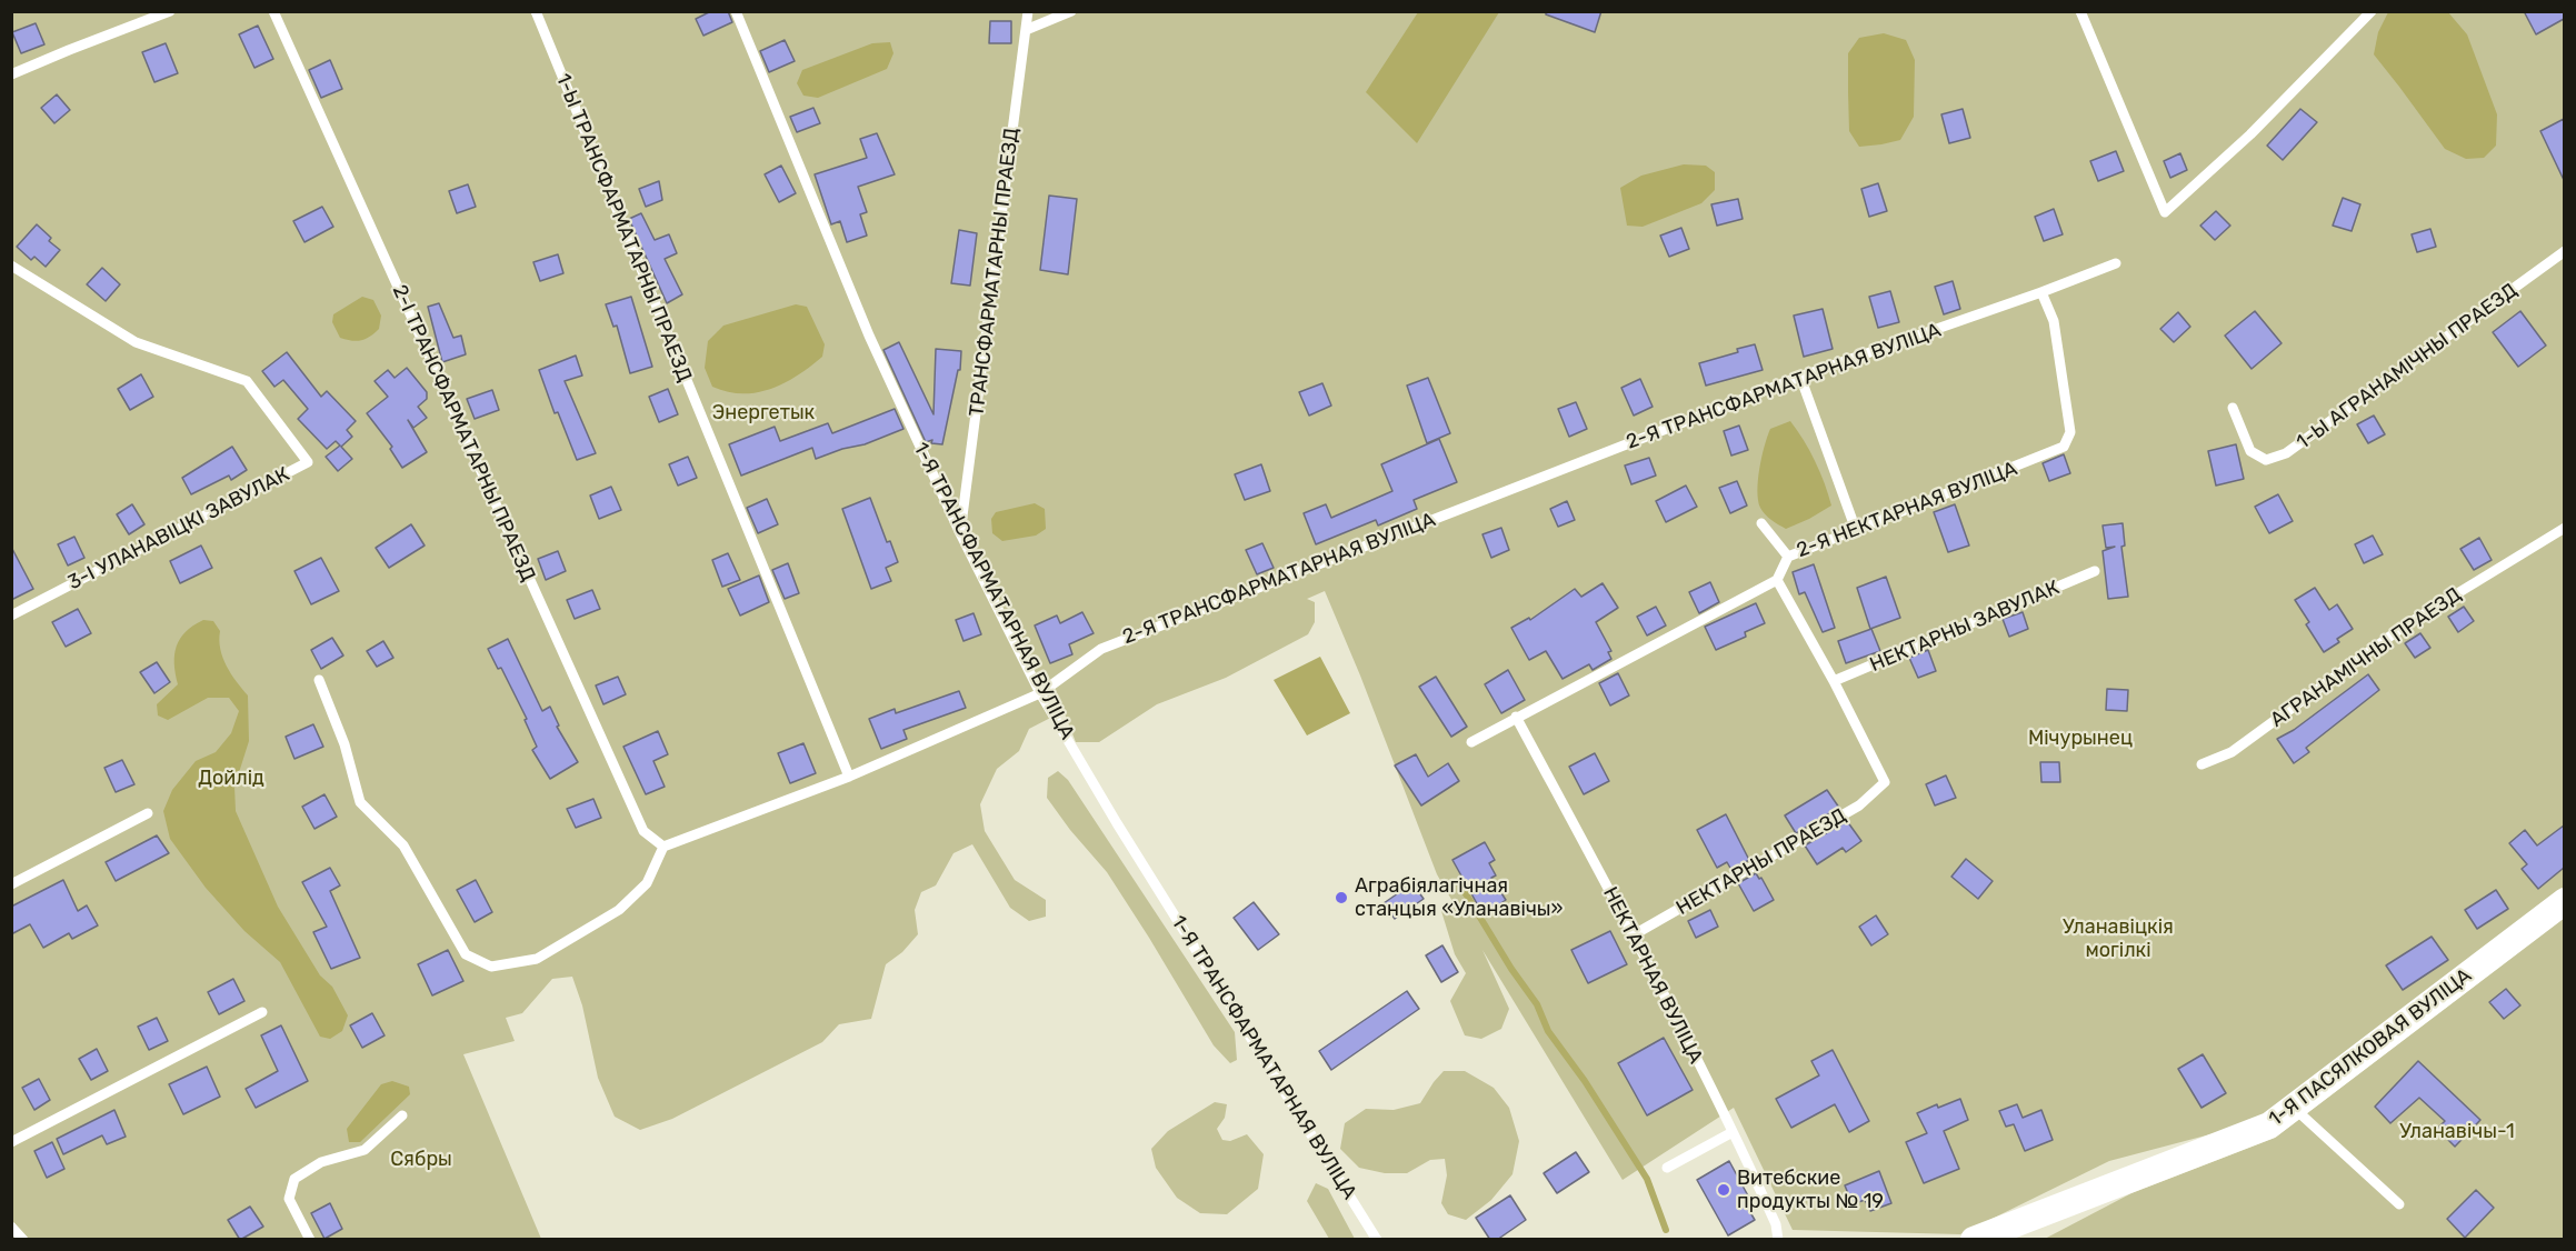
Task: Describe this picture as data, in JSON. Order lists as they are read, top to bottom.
{
  "streets": {
    "street": ["1-Я ПАСЯЛКОВАЯ ВУЛІЦА"],
    "lane": [
      "1-Ы ТРАНСФАРМАТАРНЫ ПРАЕЗД",
      "ТРАНСФАРМАТАРНЫ ПРАЕЗД",
      "1-Ы АГРАНАМІЧНЫ ПРАЕЗД",
      "2-Я ТРАНСФАРМАТАРНАЯ ВУЛІЦА",
      "2-І ТРАНСФАРМАТАРНЫ ПРАЕЗД",
      "2-Я НЕКТАРНАЯ ВУЛІЦА",
      "3-І УЛАНАВІЦКІ ЗАВУЛАК",
      "1-Я ТРАНСФАРМАТАРНАЯ ВУЛІЦА",
      "НЕКТАРНЫ ЗАВУЛАК",
      "АГРАНАМІЧНЫ ПРАЕЗД",
      "НЕКТАРНЫ ПРАЕЗД",
      "НЕКТАРНАЯ ВУЛІЦА"
    ]
  },
  "crossings": [
    ["1-Ы ТРАНСФАРМАТАРНЫ ПРАЕЗД", "2-Я ТРАНСФАРМАТАРНАЯ ВУЛІЦА"],
    ["ТРАНСФАРМАТАРНЫ ПРАЕЗД", "1-Я ТРАНСФАРМАТАРНАЯ ВУЛІЦА"],
    ["2-Я ТРАНСФАРМАТАРНАЯ ВУЛІЦА", "2-І ТРАНСФАРМАТАРНЫ ПРАЕЗД"],
    ["2-Я ТРАНСФАРМАТАРНАЯ ВУЛІЦА", "2-Я НЕКТАРНАЯ ВУЛІЦА"],
    ["2-Я ТРАНСФАРМАТАРНАЯ ВУЛІЦА", "1-Я ТРАНСФАРМАТАРНАЯ ВУЛІЦА"],
    ["НЕКТАРНЫ ЗАВУЛАК", "НЕКТАРНЫ ПРАЕЗД"],
    ["НЕКТАРНЫ ПРАЕЗД", "НЕКТАРНАЯ ВУЛІЦА"]
  ],
  "parks": [
    "Энергетык",
    "Мічурынец",
    "Дойлід",
    "Уланавіцкія могілкі",
    "Уланавічы-1",
    "Сябры"
  ],
  "places": ["Аграбіялагічная станцыя «Уланавічы»", "Витебские продукты № 19"]
}
